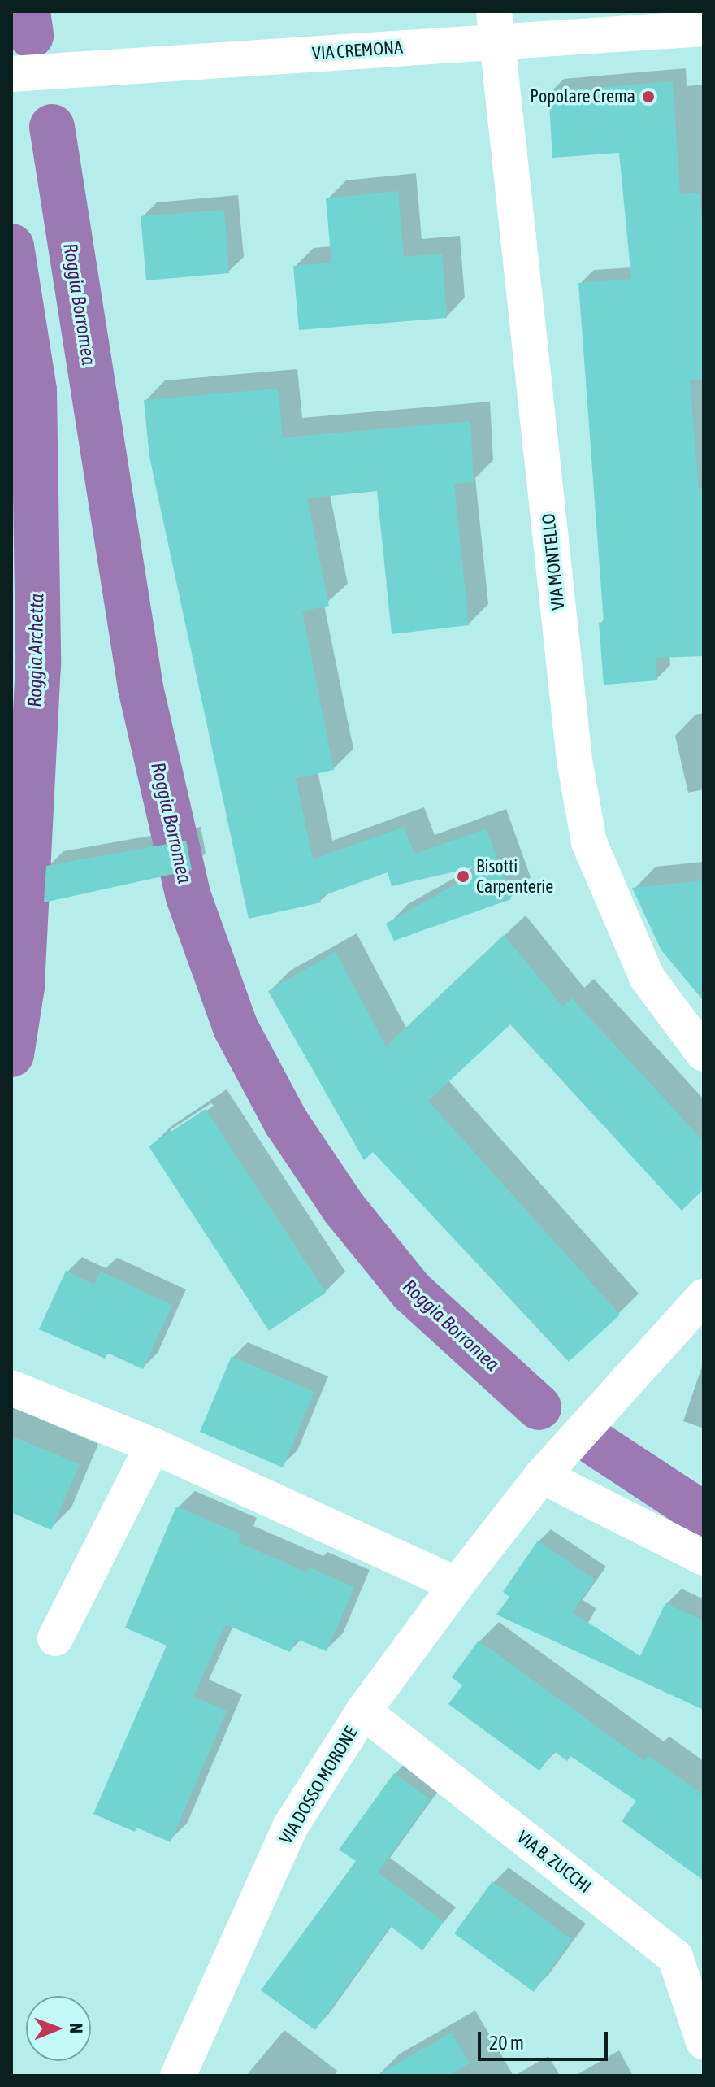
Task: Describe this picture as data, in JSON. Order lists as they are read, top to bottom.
{
  "streets": {
    "street": [
      "VIA CREMONA",
      "VIA MONTELLO",
      "VIA DOSSO MORONE",
      "VIA B. ZUCCHI"
    ]
  },
  "crossings": [
    ["VIA CREMONA", "VIA MONTELLO"],
    ["VIA DOSSO MORONE", "VIA B. ZUCCHI"]
  ],
  "water": ["Roggia Borromea", "Roggia Archetta"],
  "places": ["Popolare Crema", "Bisotti Carpenterie"],
  "scale_bar": "20 m",
  "north": "right"
}
